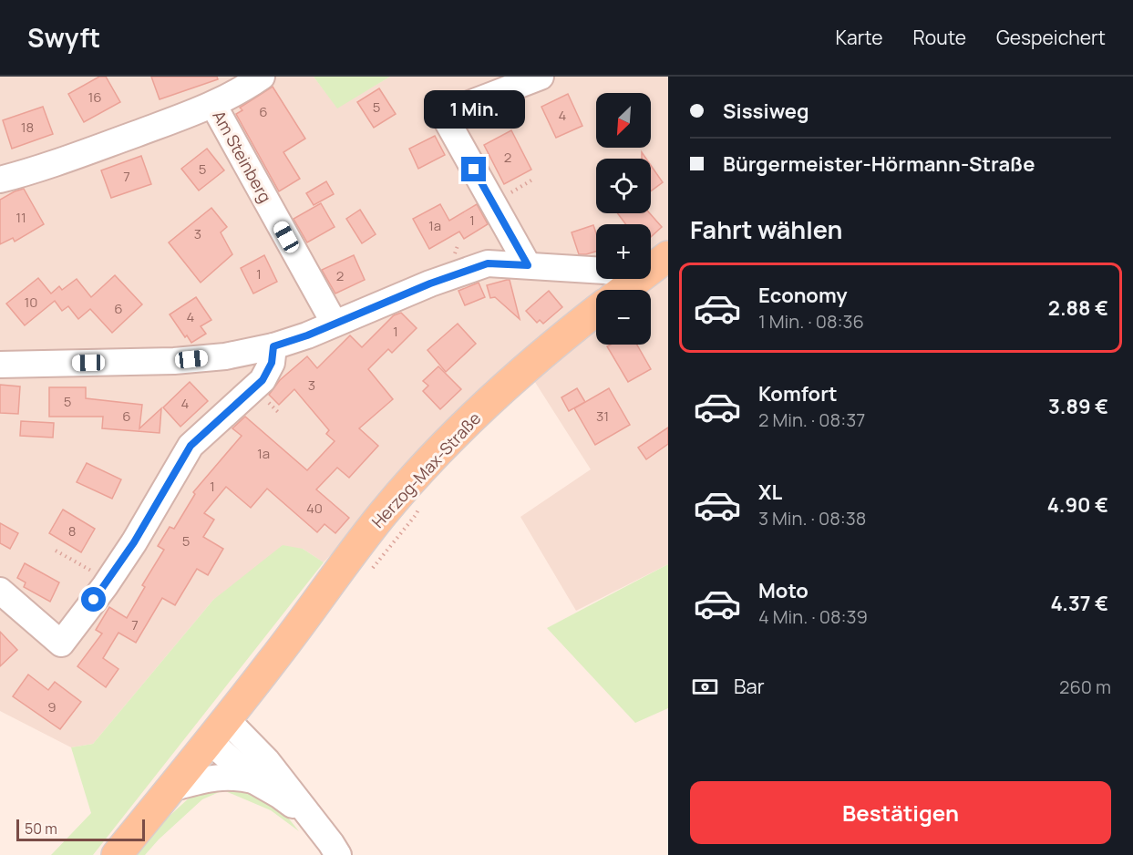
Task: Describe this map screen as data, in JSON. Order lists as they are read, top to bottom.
{
  "streets": {
    "main road": ["Herzog-Max-Straße"],
    "street": ["Am Steinberg"]
  },
  "house_numbers": [
    "16",
    "5",
    "6",
    "4",
    "18",
    "2",
    "5",
    "7",
    "11",
    "1",
    "1a",
    "3",
    "1",
    "2",
    "10",
    "6",
    "4",
    "1",
    "3",
    "5",
    "4",
    "6",
    "31",
    "1a",
    "1",
    "40",
    "8",
    "5",
    "7",
    "9"
  ],
  "scale_bar": "50 m",
  "north": "bottom left",
  "page": {
    "header": "Swyft",
    "nav": ["Karte", "Route", "Gespeichert"],
    "banner": ["Sissiweg", "Bürgermeister-Hörmann-Straße"],
    "bubble": "1 Min.",
    "map_buttons": ["+", "−"],
    "heading": "Fahrt wählen",
    "list": [
      {
        "name": "Economy",
        "note": "1 Min. · 08:36",
        "value": "2.88 €"
      },
      {
        "name": "Komfort",
        "note": "2 Min. · 08:37",
        "value": "3.89 €"
      },
      {
        "name": "XL",
        "note": "3 Min. · 08:38",
        "value": "4.90 €"
      },
      {
        "name": "Moto",
        "note": "4 Min. · 08:39",
        "value": "4.37 €"
      }
    ],
    "pay": ["Bar", "260 m"],
    "buttons": "Bestätigen",
    "scale": "50 m"
  }
}
